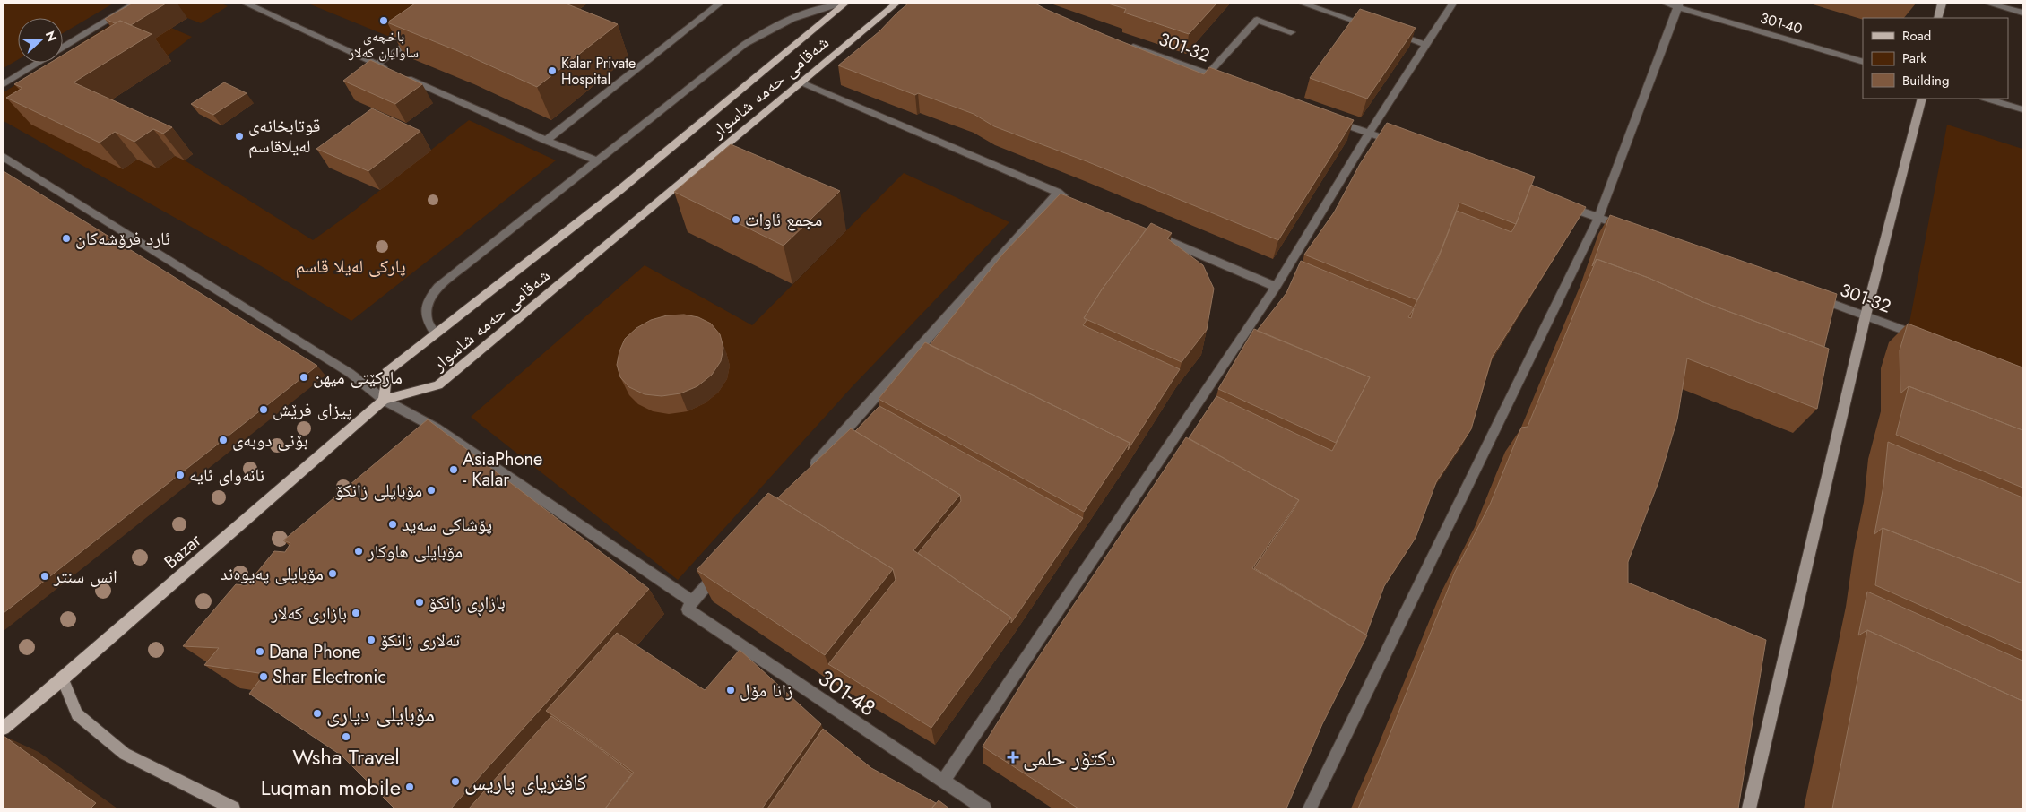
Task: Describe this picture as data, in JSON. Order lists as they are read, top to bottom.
{
  "streets": {
    "main road": ["شەقامی حەمە شاسوار", "Bazar"],
    "street": ["301-40", "301-32", "301-48"]
  },
  "crossings": [
    ["شەقامی حەمە شاسوار", "Bazar"],
    ["شەقامی حەمە شاسوار", "301-48"],
    ["Bazar", "301-48"]
  ],
  "parks": ["پارکی لەیلا قاسم"],
  "places": {
    "other": [
      "باخچەی ساوایان کەلار",
      "Kalar Private Hospital",
      "قوتابخانەی لەیلاقاسم",
      "مجمع ئاوات",
      "ئارد فرۆشەکان",
      "مارکێتی میهن",
      "پیزای فرێش",
      "بۆنی دوبەی",
      "AsiaPhone - Kalar",
      "نانەوای ئایە",
      "مۆبایلی زانکۆ",
      "پۆشاکی سەید",
      "مۆبایلی هاوکار",
      "مۆبایلی پەیوەند",
      "انس سنتر",
      "بازاڕی زانکۆ",
      "بازاری کەلار",
      "تەلاری زانکۆ",
      "Dana Phone",
      "Shar Electronic",
      "زانا مۆل",
      "مۆبایلی دیاری",
      "Wsha Travel",
      "کافتریای پاریس",
      "Luqman mobile"
    ],
    "health": ["دکتۆر حلمی"]
  },
  "legend": ["Road", "Park", "Building"],
  "north": "right"
}
